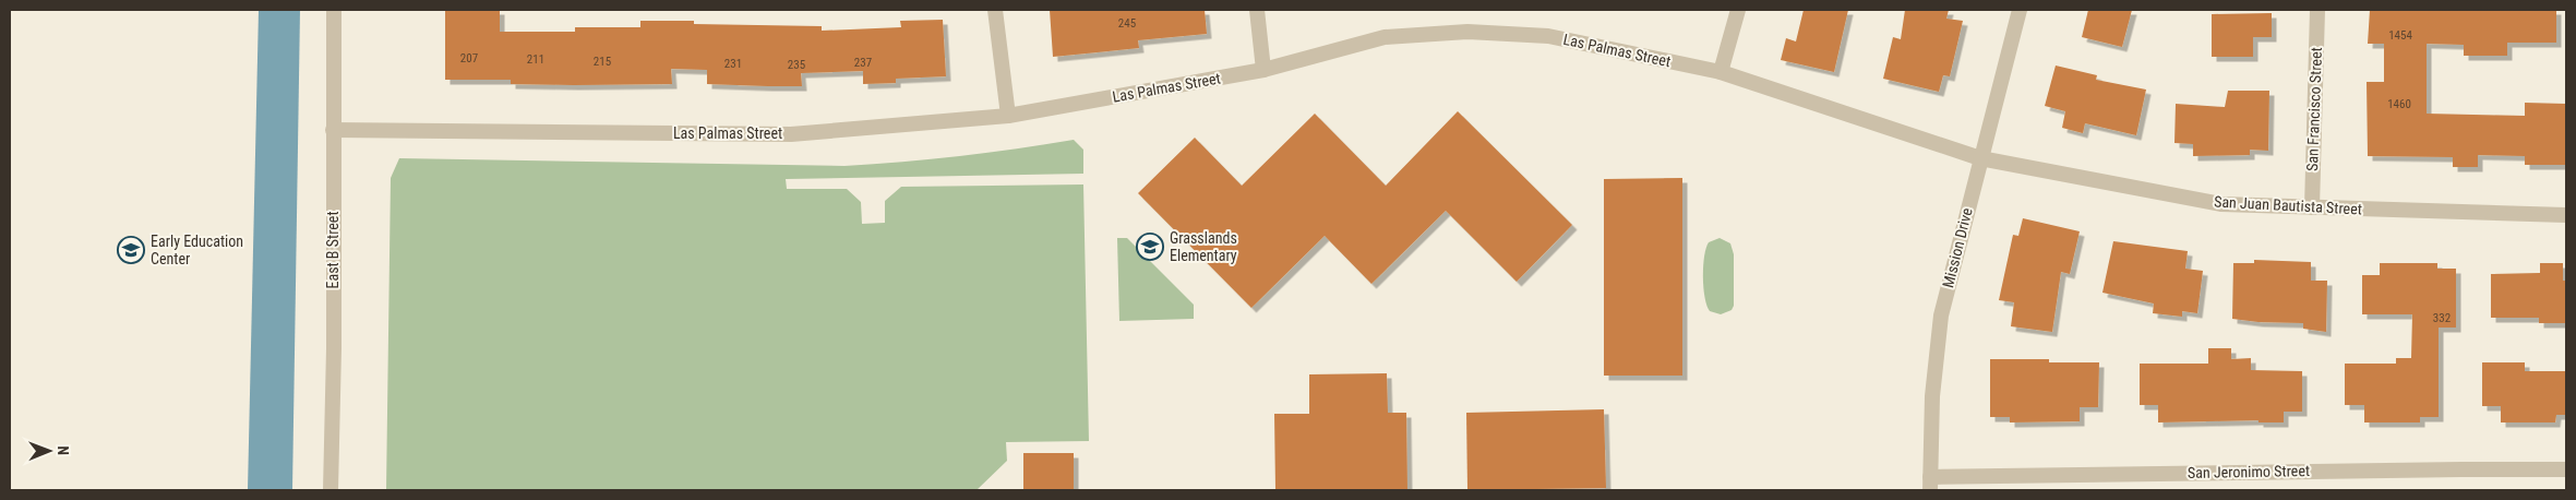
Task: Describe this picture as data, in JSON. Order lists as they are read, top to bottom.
{
  "streets": {
    "street": [
      "Las Palmas Street",
      "San Francisco Street",
      "San Juan Bautista Street",
      "Mission Drive",
      "East B Street",
      "San Jeronimo Street"
    ]
  },
  "crossings": [
    ["Las Palmas Street", "San Juan Bautista Street"],
    ["Las Palmas Street", "Mission Drive"],
    ["Las Palmas Street", "East B Street"],
    ["San Francisco Street", "San Juan Bautista Street"],
    ["San Juan Bautista Street", "Mission Drive"],
    ["Mission Drive", "San Jeronimo Street"]
  ],
  "places": {
    "school or university": ["Grasslands Elementary", "Early Education Center"]
  },
  "house_numbers": [
    "245",
    "1454",
    "207",
    "211",
    "215",
    "237",
    "231",
    "235",
    "1460",
    "332"
  ],
  "north": "right"
}
